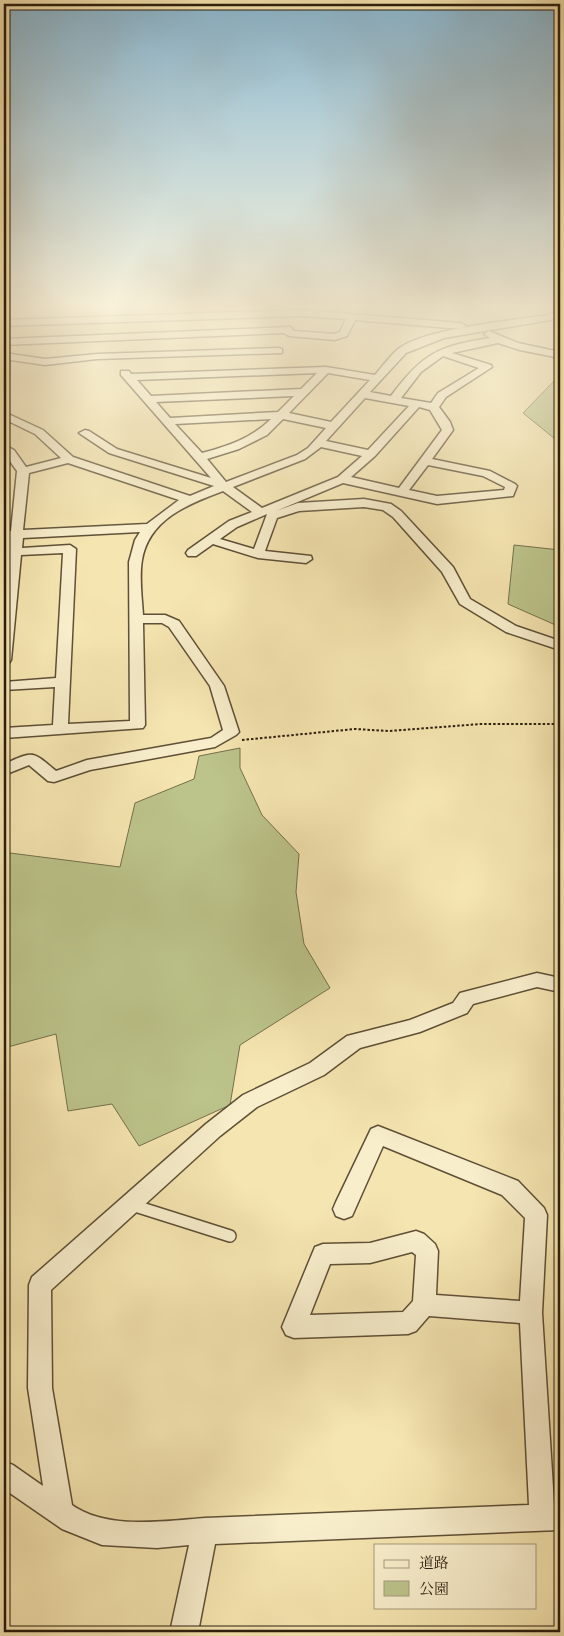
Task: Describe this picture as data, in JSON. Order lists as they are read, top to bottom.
{
  "legend": ["道路", "公園"]
}
